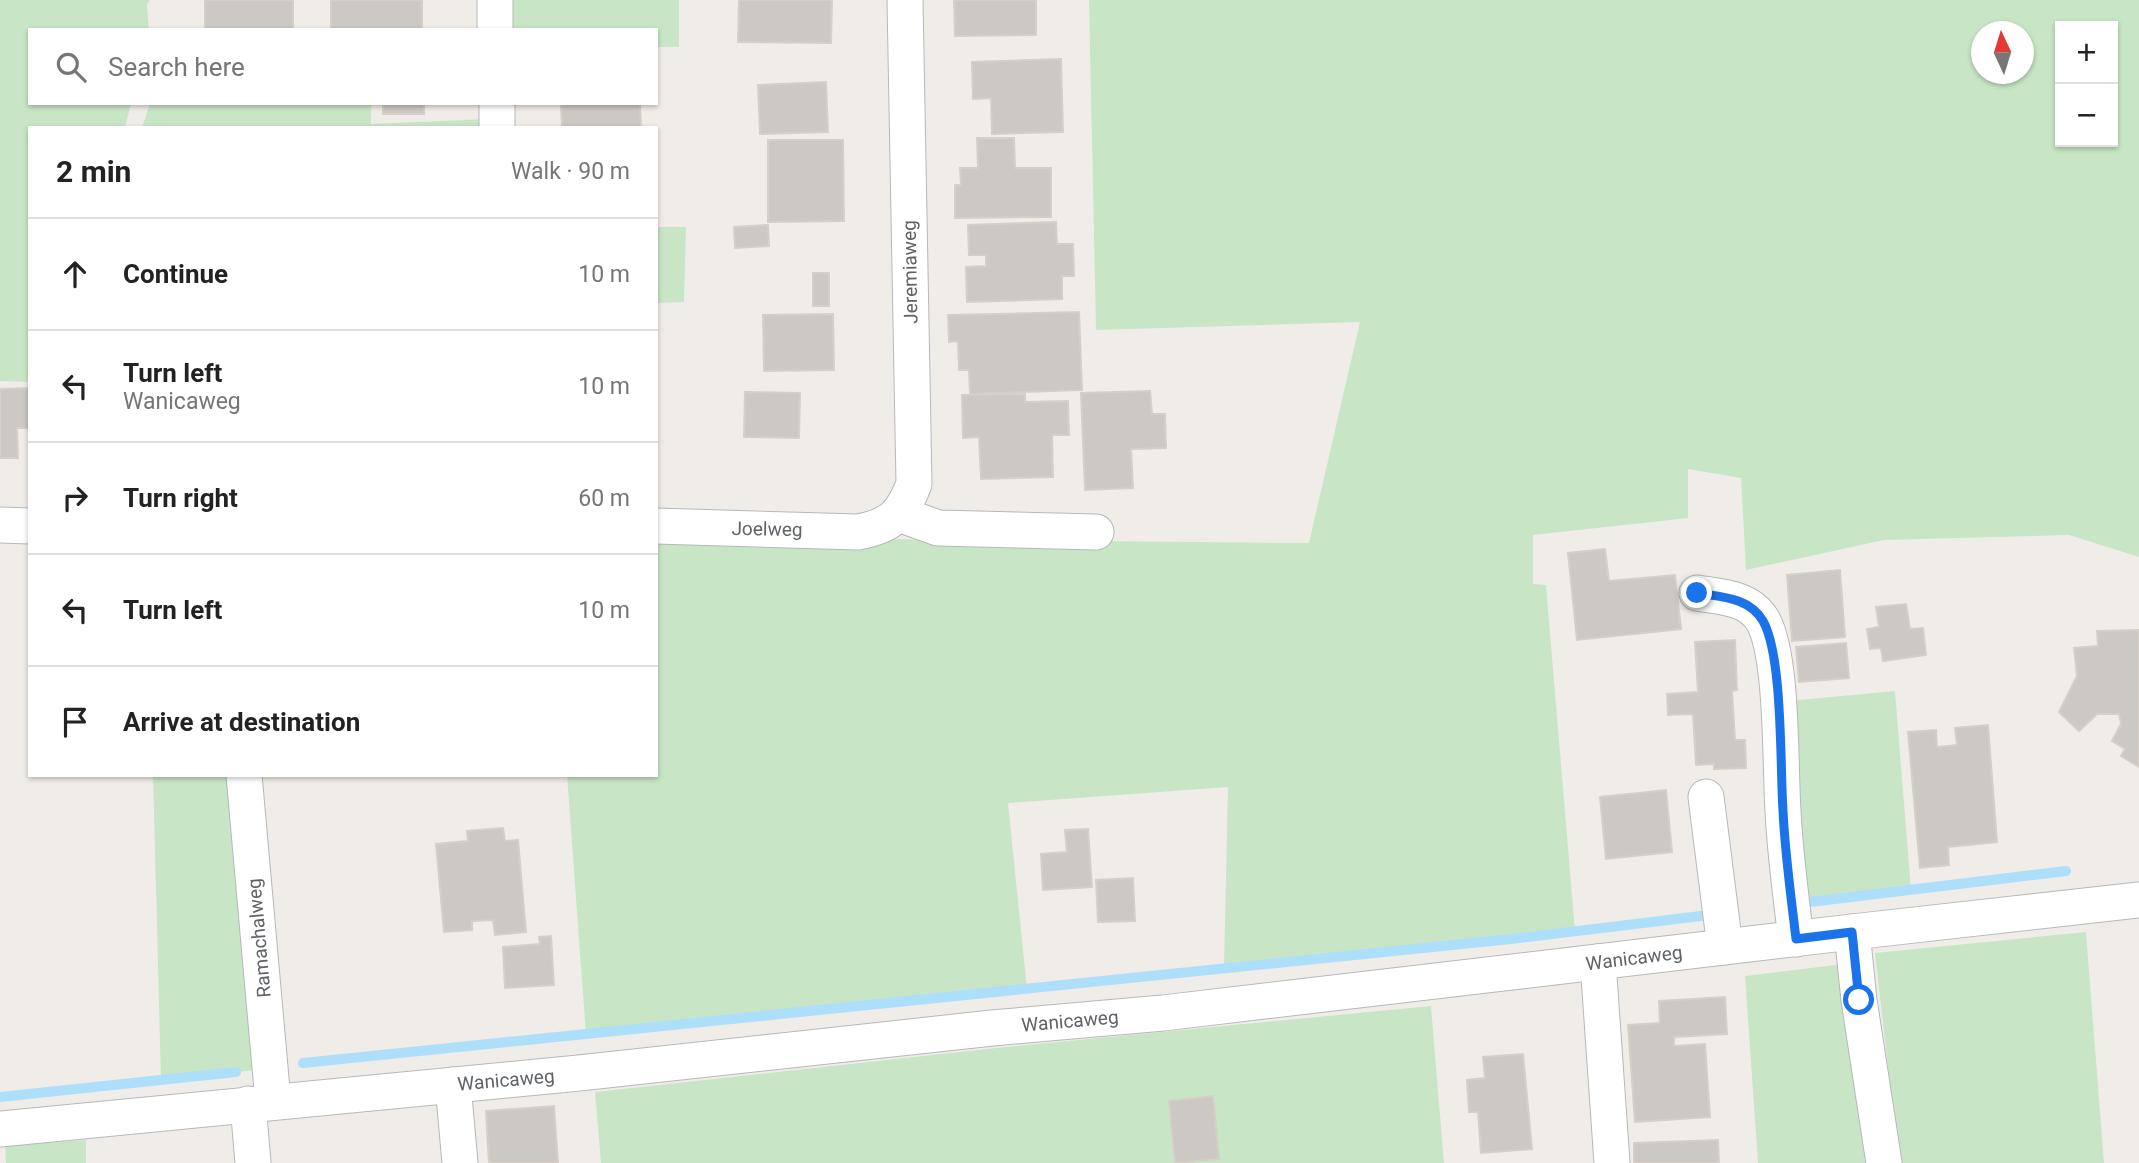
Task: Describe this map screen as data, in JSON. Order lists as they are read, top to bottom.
{
  "streets": {
    "street": [
      "Jeremiaweg",
      "Joelweg",
      "Ramachalweg",
      "Wanicaweg"
    ]
  },
  "crossings": [
    ["Jeremiaweg", "Joelweg"],
    ["Ramachalweg", "Wanicaweg"]
  ],
  "north": "top",
  "page": {
    "map_buttons": ["+", "−"],
    "search": "Search here",
    "heading": ["2 min", "Walk · 90 m"],
    "list": [
      ["Continue", "10 m"],
      ["Turn left", "Wanicaweg", "10 m"],
      ["Turn right", "60 m"],
      ["Turn left", "10 m"],
      "Arrive at destination"
    ]
  }
}
